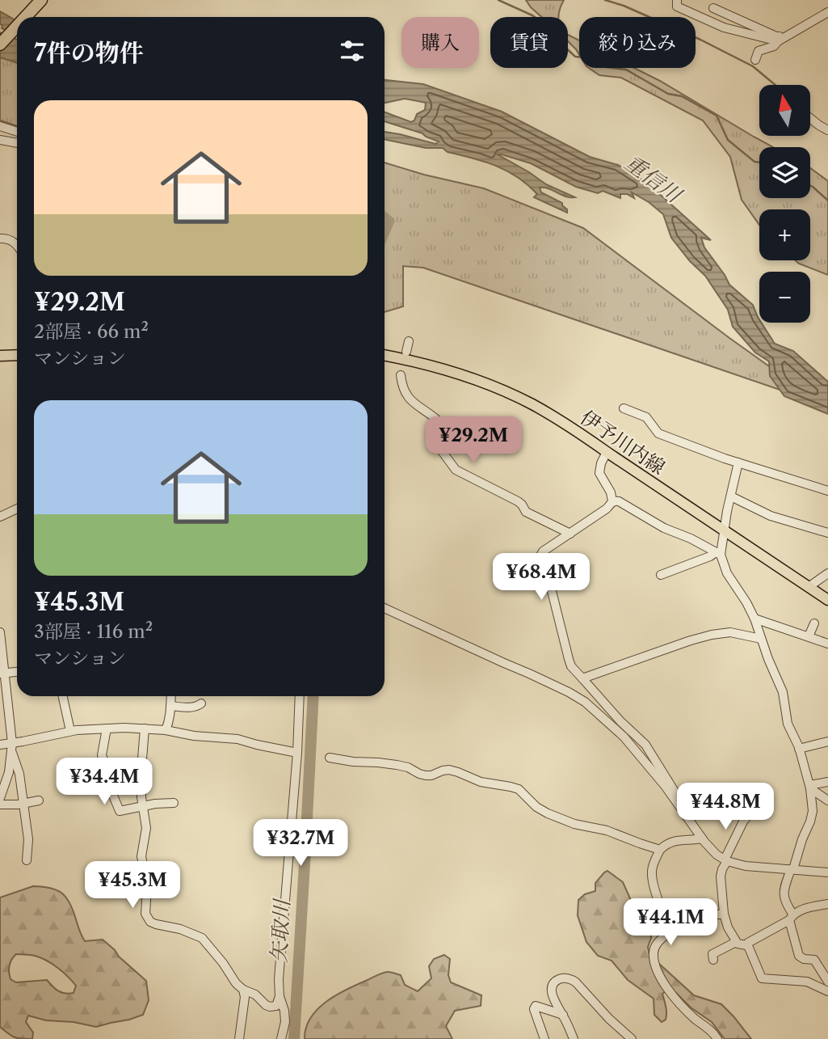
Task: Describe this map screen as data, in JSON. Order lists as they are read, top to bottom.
{
  "streets": {
    "main road": ["伊予川内線"]
  },
  "water": ["重信川", "矢取川"],
  "north": "top",
  "page": {
    "chip": ["購入", "賃貸", "絞り込み"],
    "heading": "7件の物件",
    "map_buttons": ["+", "−"],
    "list": [
      {
        "name": "¥29.2M",
        "note": "2部屋 · 66 m² · マンション"
      },
      {
        "name": "¥45.3M",
        "note": "3部屋 · 116 m² · マンション"
      }
    ],
    "price": [
      "¥29.2M",
      "¥68.4M",
      "¥34.4M",
      "¥44.8M",
      "¥32.7M",
      "¥45.3M",
      "¥44.1M"
    ]
  }
}
